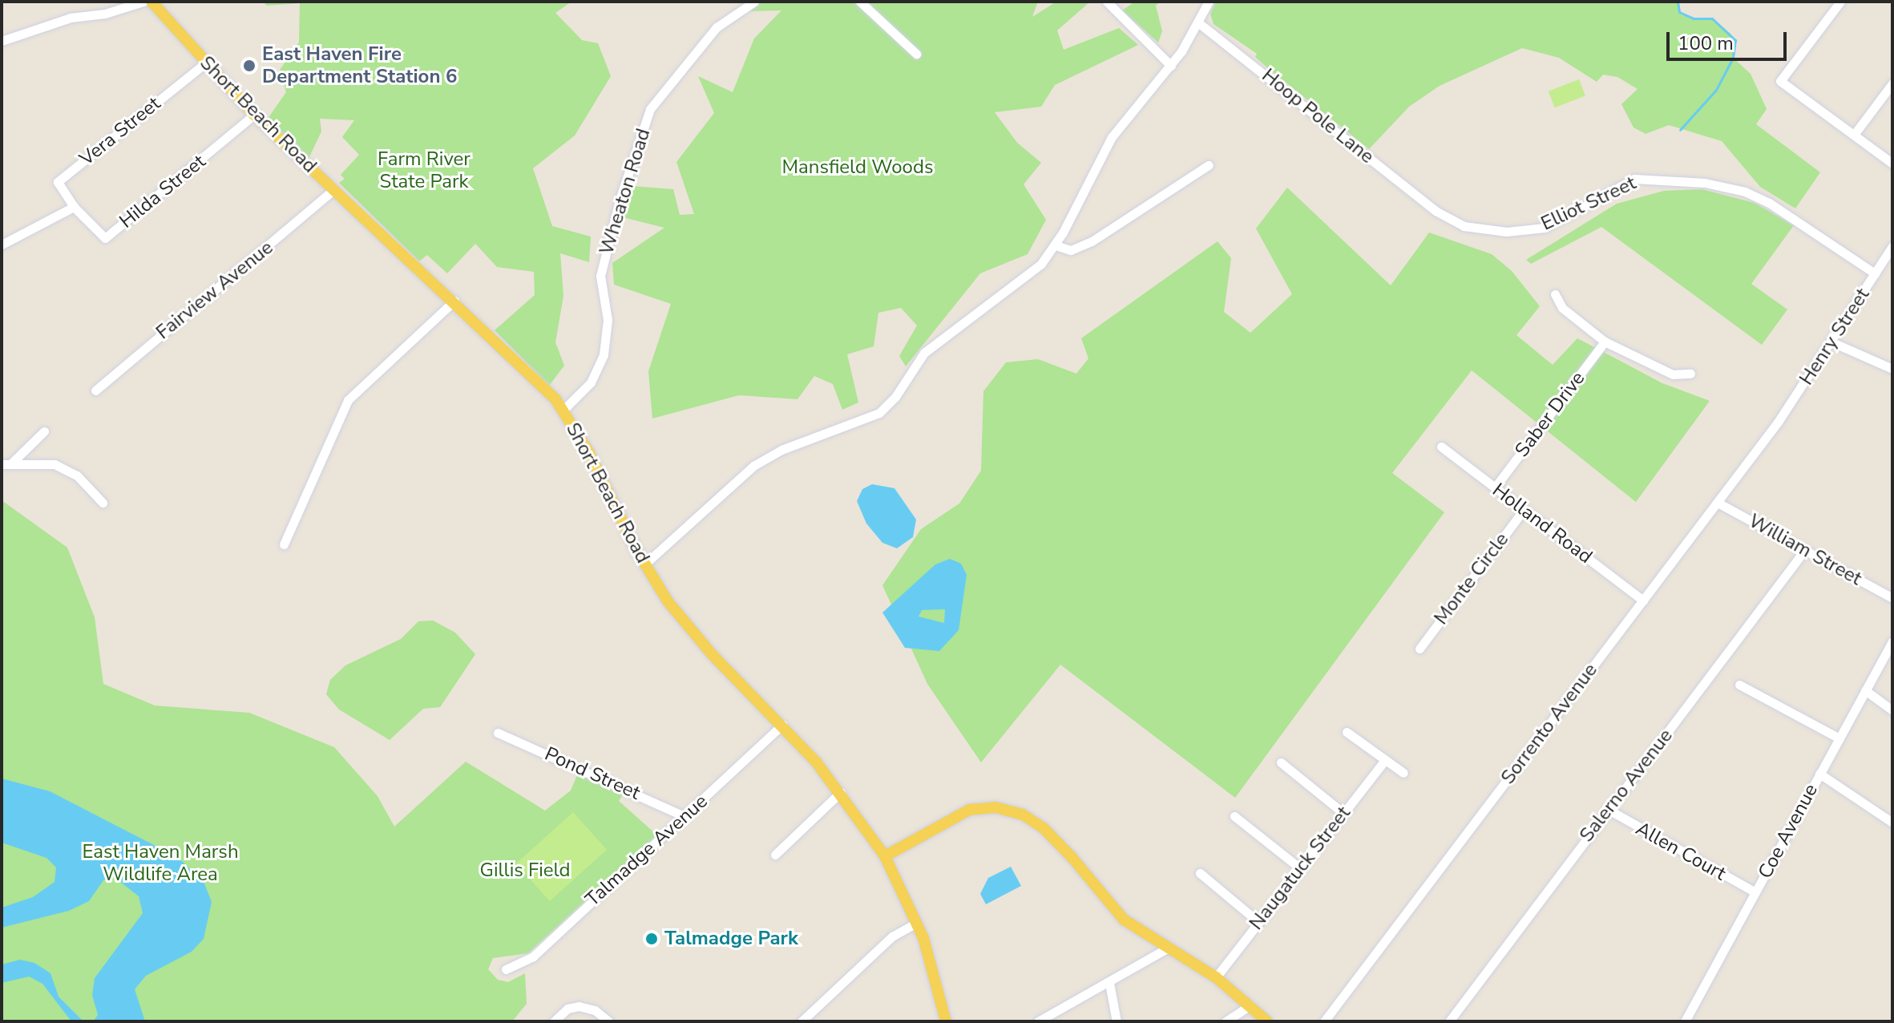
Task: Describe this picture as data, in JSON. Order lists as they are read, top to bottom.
{
  "streets": {
    "main road": ["Short Beach Road"],
    "street": [
      "Hoop Pole Lane",
      "Vera Street",
      "Hilda Street",
      "Wheaton Road",
      "Elliot Street",
      "Fairview Avenue",
      "Henry Street",
      "Saber Drive",
      "Holland Road",
      "William Street",
      "Monte Circle",
      "Sorrento Avenue",
      "Pond Street",
      "Salerno Avenue",
      "Coe Avenue",
      "Talmadge Avenue",
      "Allen Court",
      "Naugatuck Street"
    ]
  },
  "crossings": [
    ["Short Beach Road", "Vera Street"],
    ["Short Beach Road", "Hilda Street"],
    ["Short Beach Road", "Wheaton Road"],
    ["Short Beach Road", "Fairview Avenue"],
    ["Short Beach Road", "Talmadge Avenue"],
    ["Hoop Pole Lane", "Elliot Street"],
    ["Vera Street", "Hilda Street"],
    ["Elliot Street", "Henry Street"],
    ["Henry Street", "Sorrento Avenue"],
    ["Saber Drive", "Holland Road"],
    ["Holland Road", "Monte Circle"],
    ["Holland Road", "Sorrento Avenue"],
    ["William Street", "Sorrento Avenue"],
    ["William Street", "Salerno Avenue"],
    ["Pond Street", "Talmadge Avenue"],
    ["Salerno Avenue", "Allen Court"],
    ["Coe Avenue", "Allen Court"]
  ],
  "parks": [
    "Farm River State Park",
    "Mansfield Woods",
    "East Haven Marsh Wildlife Area",
    "Gillis Field"
  ],
  "places": ["East Haven Fire Department Station 6", "Talmadge Park"],
  "scale_bar": "100 m"
}
